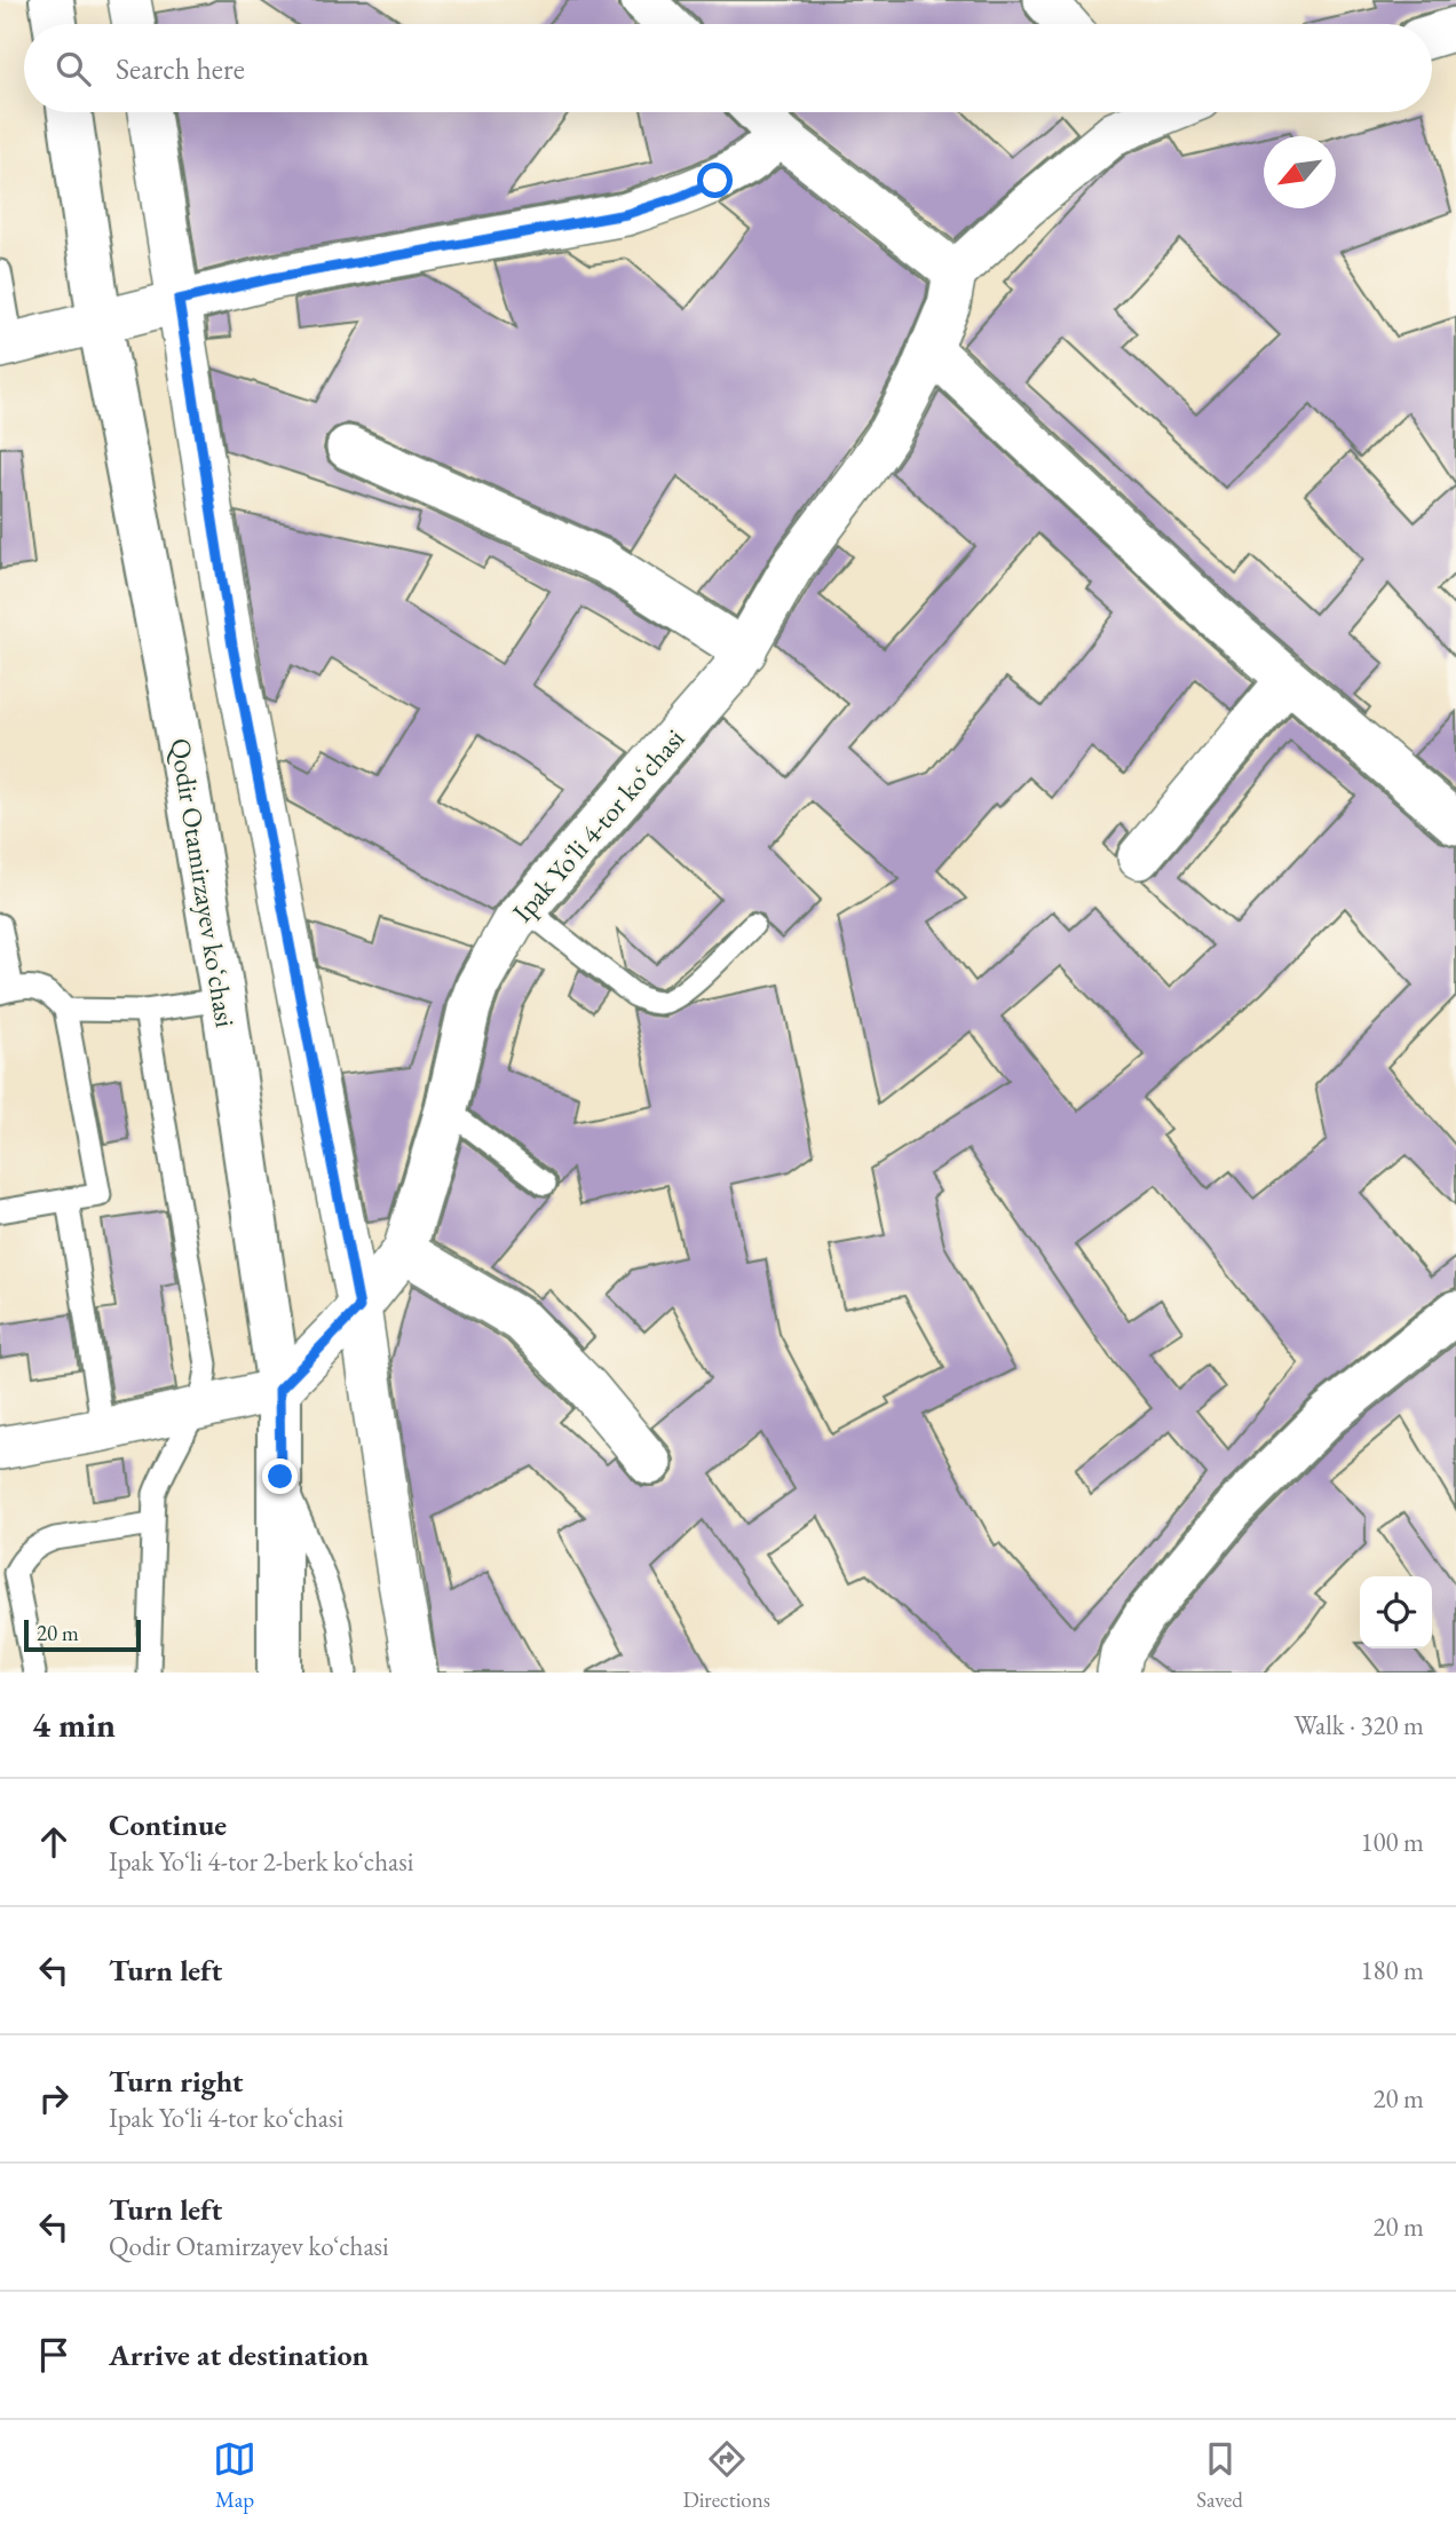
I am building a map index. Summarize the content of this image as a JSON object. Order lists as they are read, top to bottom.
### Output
{
  "streets": {
    "main road": ["Qodir Otamirzayev koʻchasi"],
    "street": ["Ipak Yoʻli 4-tor koʻchasi"]
  },
  "crossings": [
    ["Ipak Yoʻli 4-tor koʻchasi", "Qodir Otamirzayev koʻchasi"]
  ],
  "scale_bar": "20 m",
  "north": "bottom left",
  "page": {
    "search": "Search here",
    "scale": "20 m",
    "heading": ["4 min", "Walk · 320 m"],
    "list": [
      ["Continue", "Ipak Yoʻli 4-tor 2-berk koʻchasi", "100 m"],
      ["Turn left", "180 m"],
      ["Turn right", "Ipak Yoʻli 4-tor koʻchasi", "20 m"],
      ["Turn left", "Qodir Otamirzayev koʻchasi", "20 m"],
      "Arrive at destination"
    ],
    "nav": ["Map", "Directions", "Saved"]
  }
}
